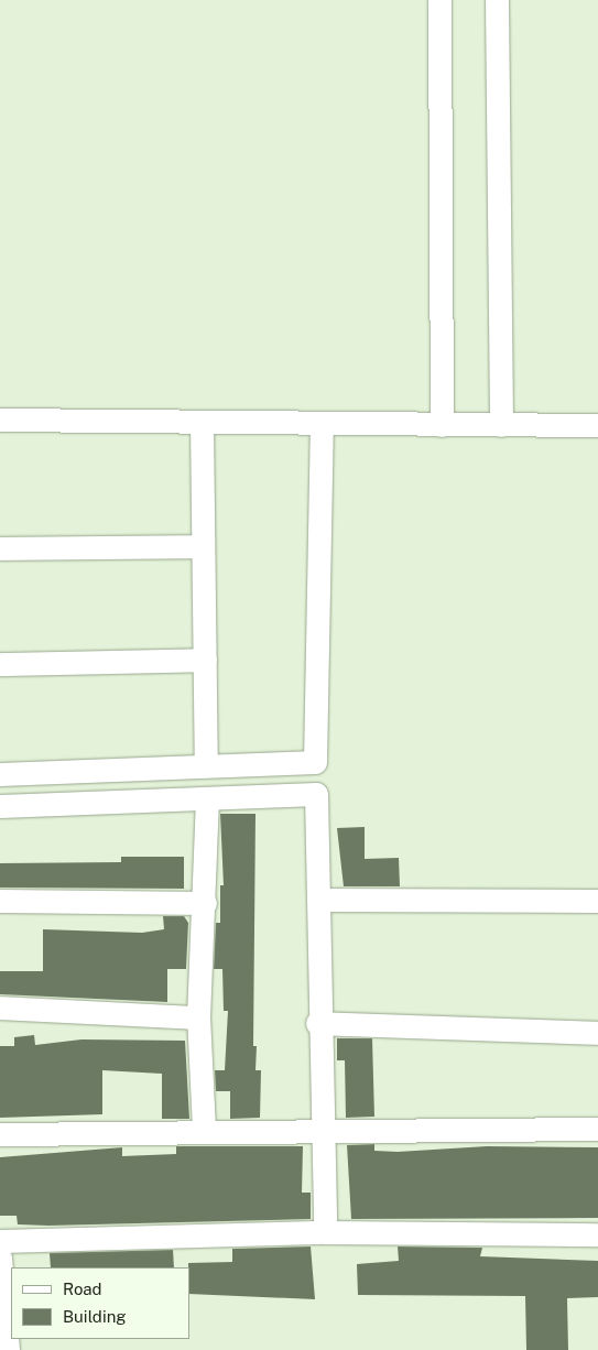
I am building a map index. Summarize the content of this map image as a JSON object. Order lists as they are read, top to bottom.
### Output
{
  "legend": ["Road", "Building"]
}
